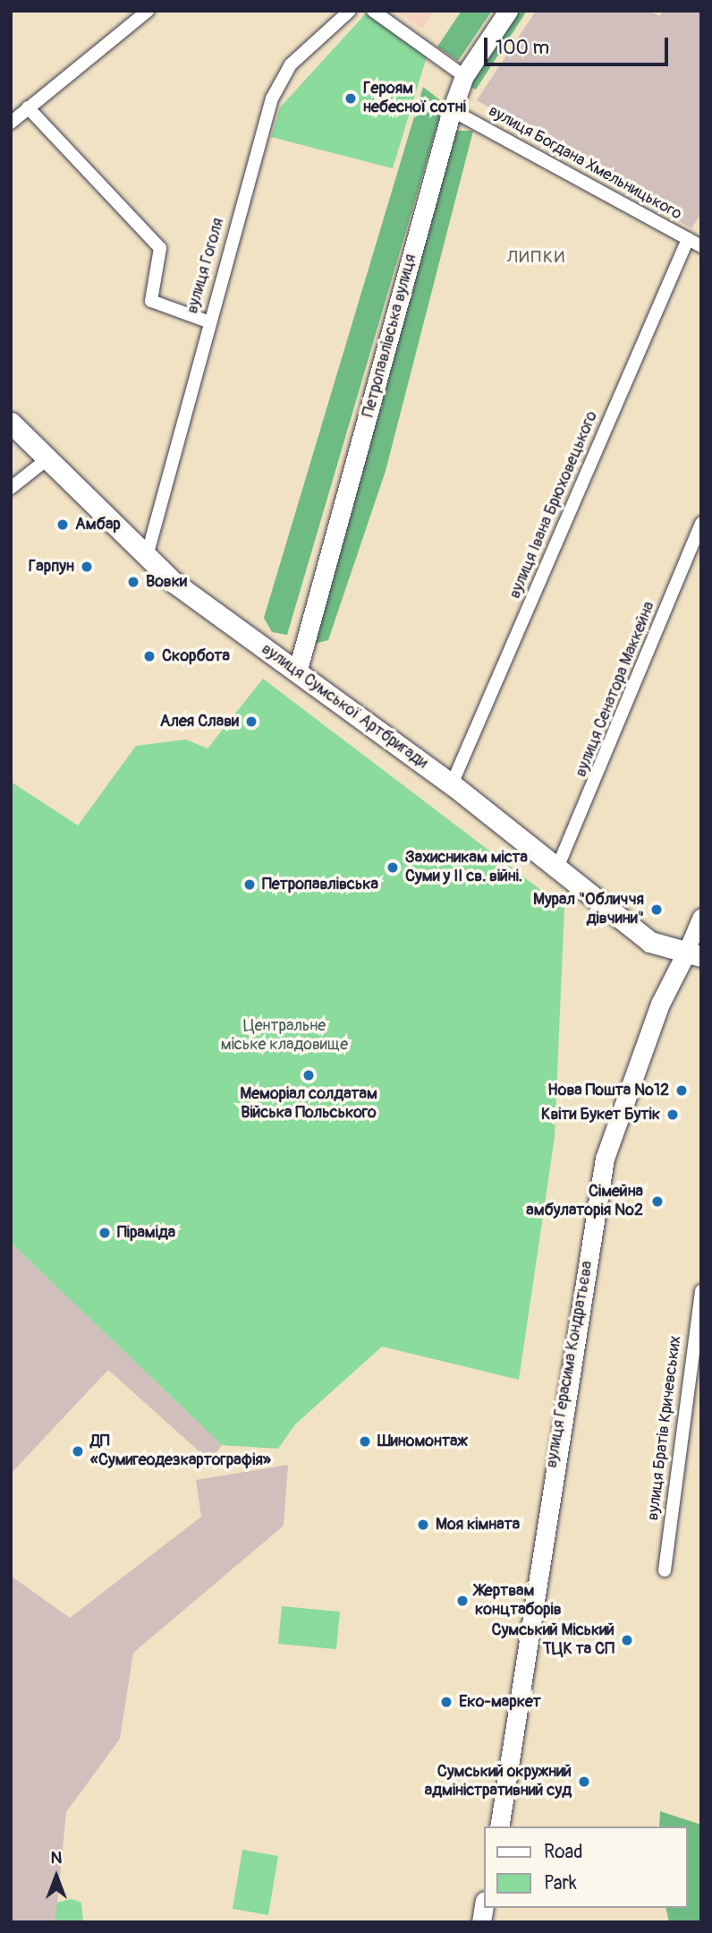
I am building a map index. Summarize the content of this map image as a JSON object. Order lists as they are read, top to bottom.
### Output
{
  "streets": {
    "main road": ["Петропавлівська вулиця", "вулиця Сумської Артбригади", "вулиця Герасима Кондратьєва"],
    "street": [
      "вулиця Богдана Хмельницького",
      "вулиця Гоголя",
      "вулиця Івана Брюховецького",
      "вулиця Сенатора Маккейна",
      "вулиця Братів Кричевських"
    ]
  },
  "crossings": [
    ["вулиця Богдана Хмельницького", "Петропавлівська вулиця"],
    ["вулиця Богдана Хмельницького", "вулиця Івана Брюховецького"],
    ["вулиця Гоголя", "вулиця Сумської Артбригади"],
    ["Петропавлівська вулиця", "вулиця Сумської Артбригади"],
    ["вулиця Івана Брюховецького", "вулиця Сумської Артбригади"],
    ["вулиця Сенатора Маккейна", "вулиця Сумської Артбригади"],
    ["вулиця Сумської Артбригади", "вулиця Герасима Кондратьєва"]
  ],
  "districts": ["ЛИПКИ"],
  "parks": ["Центральне міське кладовище"],
  "places": [
    "Героям небесної сотні",
    "Амбар",
    "Гарпун",
    "Вовки",
    "Скорбота",
    "Алея Слави",
    "Захисникам міста Суми у ІІ св. війні.",
    "Петропавлівська",
    "Мурал \"Обличчя дівчини\"",
    "Меморіал солдатам Війська Польського",
    "Нова Пошта №12",
    "Квіти Букет Бутік",
    "Сімейна амбулаторія №2",
    "Піраміда",
    "Шиномонтаж",
    "ДП «Сумигеодезкартографія»",
    "Моя кімната",
    "Жертвам концтаборів",
    "Сумський Міський ТЦК та СП",
    "Еко-маркет",
    "Сумський окружний адміністративний суд"
  ],
  "legend": ["Road", "Park"],
  "scale_bar": "100 m",
  "north": "top"
}
